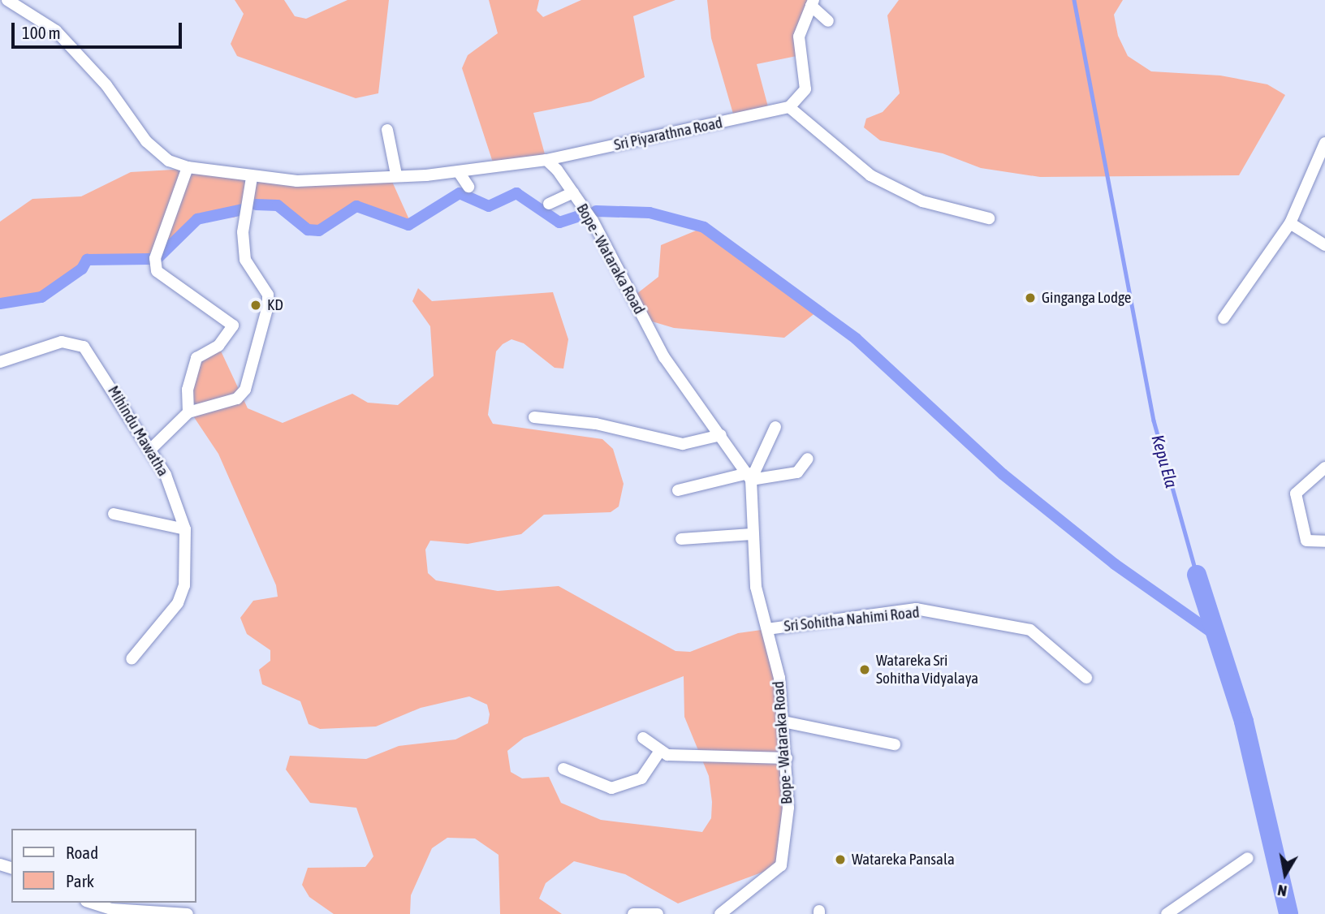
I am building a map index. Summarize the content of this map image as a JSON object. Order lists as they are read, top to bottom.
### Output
{
  "streets": {
    "street": [
      "Sri Piyarathna Road",
      "Bope - Wataraka Road",
      "Mihindu Mawatha",
      "Sri Sohitha Nahimi Road"
    ]
  },
  "crossings": [
    ["Sri Piyarathna Road", "Bope - Wataraka Road"],
    ["Bope - Wataraka Road", "Sri Sohitha Nahimi Road"]
  ],
  "water": ["Kepu Ela"],
  "places": [
    "Ginganga Lodge",
    "KD",
    "Watareka Sri Sohitha Vidyalaya",
    "Watareka Pansala"
  ],
  "legend": ["Road", "Park"],
  "scale_bar": "100 m",
  "north": "bottom"
}
